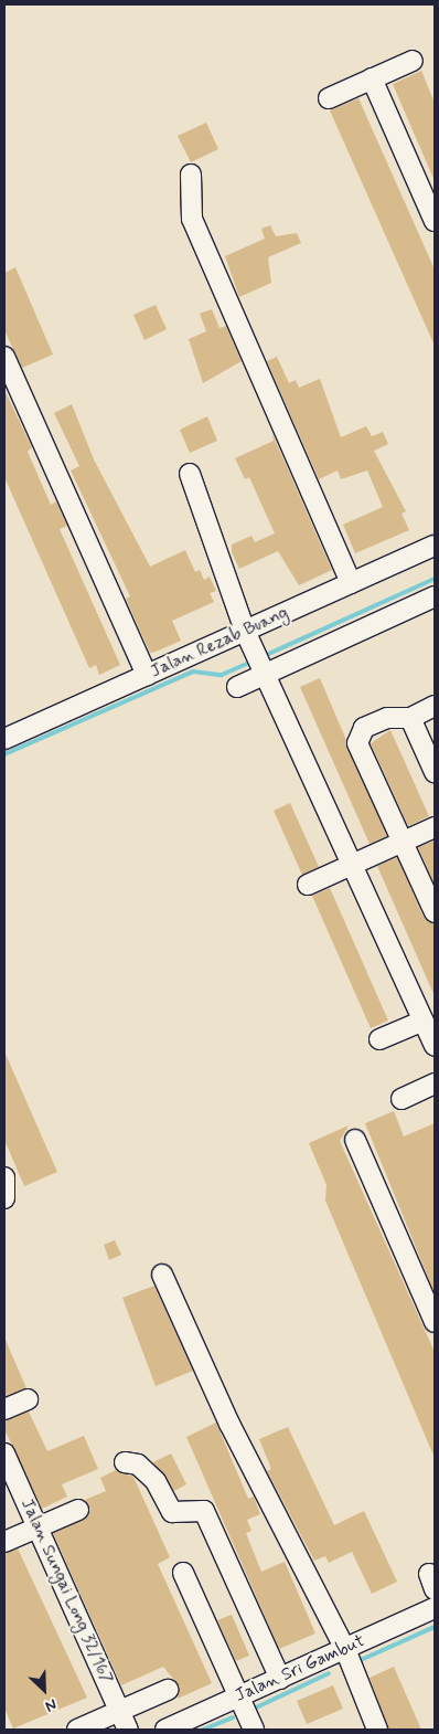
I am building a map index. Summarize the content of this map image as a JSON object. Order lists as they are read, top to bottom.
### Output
{
  "streets": {
    "street": ["Jalan Rezab Buang", "Jalan Sungai Long 32/167", "Jalan Sri Gambut"]
  },
  "north": "bottom right"
}
